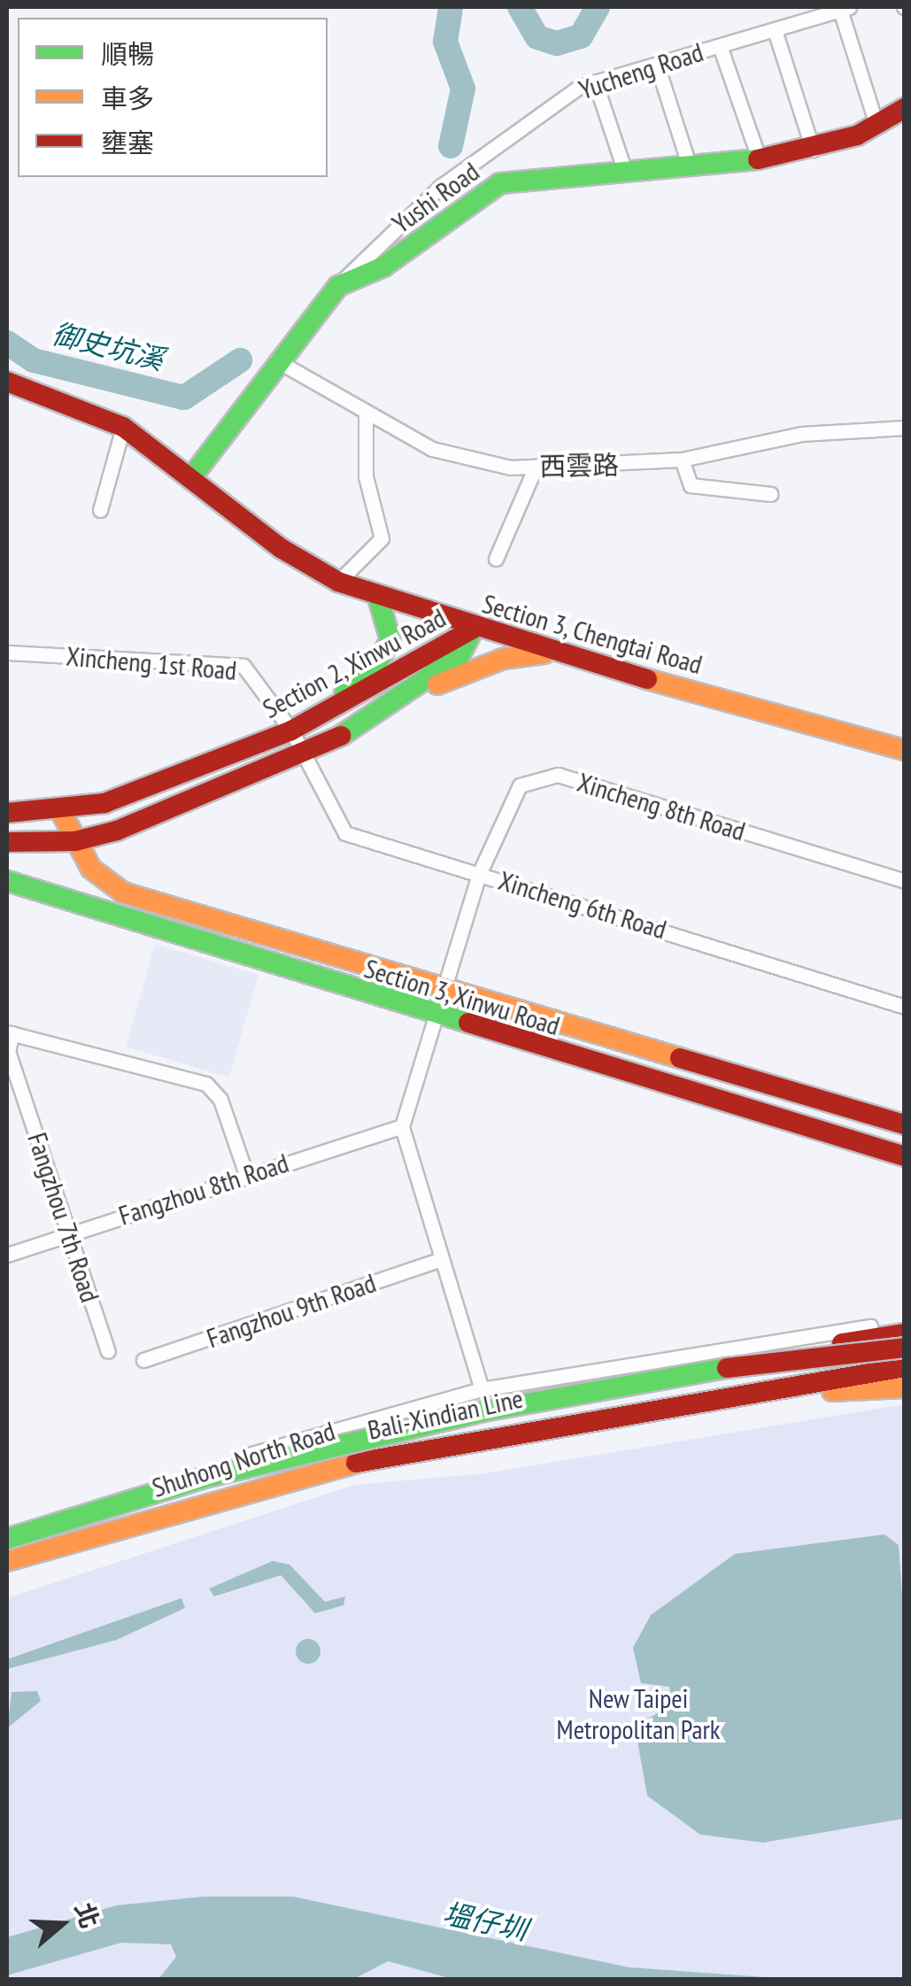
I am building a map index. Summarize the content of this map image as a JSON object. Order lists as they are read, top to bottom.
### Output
{
  "streets": {
    "main road": [
      "Yushi Road",
      "Section 3, Chengtai Road",
      "Section 2, Xinwu Road",
      "Section 3, Xinwu Road",
      "Bali-Xindian Line"
    ],
    "street": [
      "Yucheng Road",
      "西雲路",
      "Xincheng 1st Road",
      "Xincheng 8th Road",
      "Xincheng 6th Road",
      "Fangzhou 8th Road",
      "Fangzhou 7th Road",
      "Fangzhou 9th Road",
      "Shuhong North Road"
    ]
  },
  "crossings": [
    ["Yucheng Road", "Yushi Road"],
    ["Yushi Road", "西雲路"],
    ["Yushi Road", "Section 3, Chengtai Road"],
    ["Section 3, Chengtai Road", "Section 2, Xinwu Road"],
    ["Xincheng 1st Road", "Section 2, Xinwu Road"],
    ["Xincheng 1st Road", "Xincheng 6th Road"],
    ["Section 2, Xinwu Road", "Xincheng 6th Road"],
    ["Section 2, Xinwu Road", "Section 3, Xinwu Road"],
    ["Xincheng 8th Road", "Xincheng 6th Road"],
    ["Xincheng 8th Road", "Section 3, Xinwu Road"],
    ["Xincheng 8th Road", "Fangzhou 8th Road"],
    ["Fangzhou 8th Road", "Fangzhou 7th Road"],
    ["Bali-Xindian Line", "Shuhong North Road"]
  ],
  "water": ["御史坑溪", "塭仔圳"],
  "parks": ["New Taipei Metropolitan Park"],
  "legend": ["順暢", "車多", "壅塞"],
  "north": "right"
}
